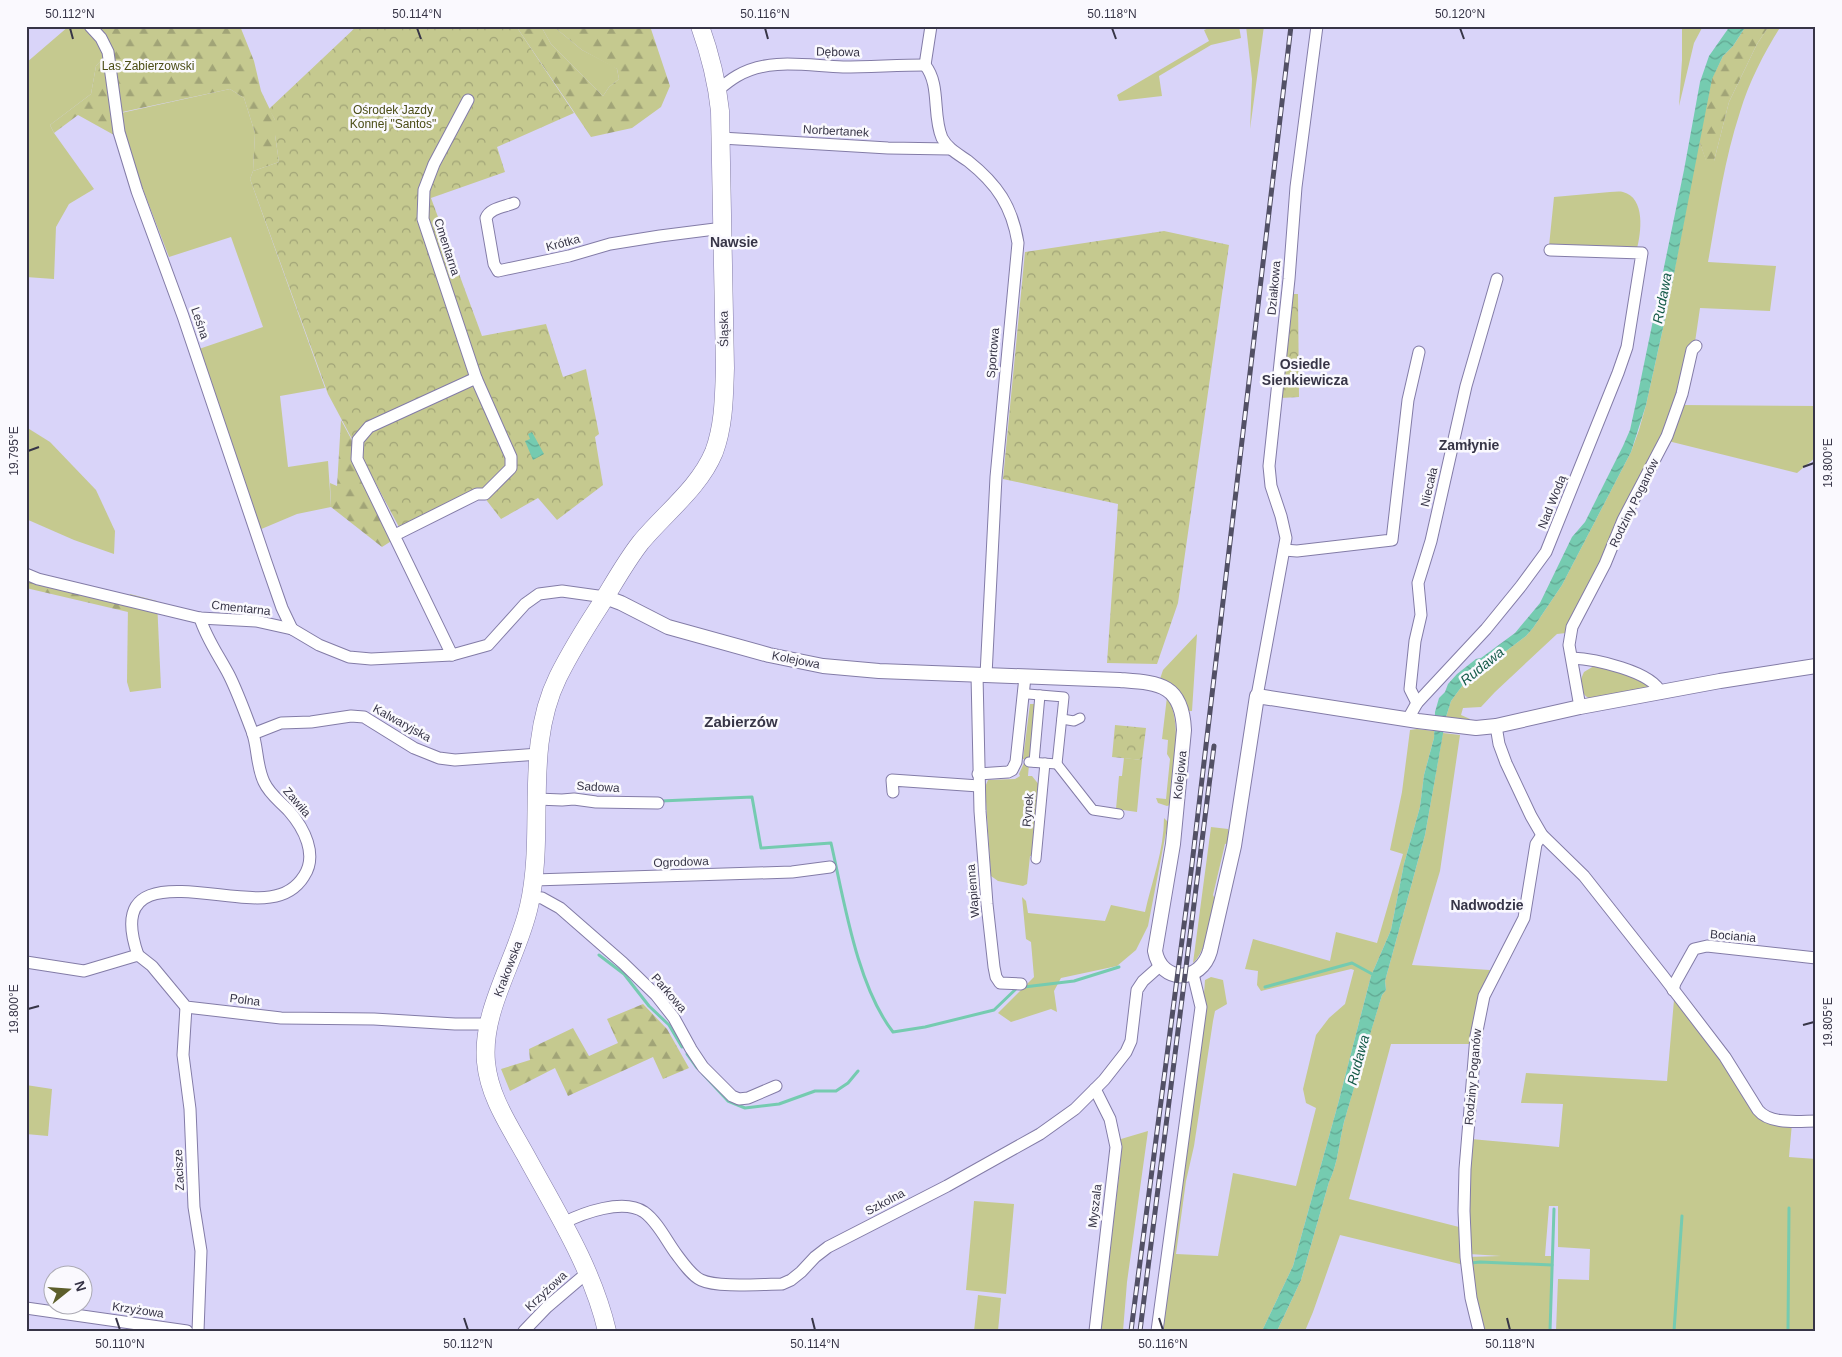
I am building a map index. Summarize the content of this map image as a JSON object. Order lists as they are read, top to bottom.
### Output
{
  "streets": {
    "main road": ["Śląska", "Krakowska"],
    "street": [
      "Dębowa",
      "Norbertanek",
      "Krótka",
      "Cmentarna",
      "Działkowa",
      "Leśna",
      "Sportowa",
      "Niecała",
      "Nad Wodą",
      "Rodziny Poganów",
      "Kolejowa",
      "Kalwaryjska",
      "Sadowa",
      "Zawiła",
      "Rynek",
      "Ogrodowa",
      "Wapienna",
      "Bociania",
      "Parkowa",
      "Polna",
      "Zacisze",
      "Szkolna",
      "Myszala",
      "Krzyżowa"
    ]
  },
  "crossings": [
    ["Dębowa", "Śląska"],
    ["Dębowa", "Sportowa"],
    ["Norbertanek", "Śląska"],
    ["Norbertanek", "Sportowa"],
    ["Krótka", "Śląska"],
    ["Cmentarna", "Leśna"],
    ["Cmentarna", "Śląska"],
    ["Cmentarna", "Kolejowa"],
    ["Cmentarna", "Zawiła"],
    ["Cmentarna", "Krakowska"],
    ["Śląska", "Kolejowa"],
    ["Śląska", "Krakowska"],
    ["Sportowa", "Kolejowa"],
    ["Sportowa", "Wapienna"],
    ["Niecała", "Nad Wodą"],
    ["Kolejowa", "Wapienna"],
    ["Kolejowa", "Krakowska"],
    ["Kolejowa", "Szkolna"],
    ["Kalwaryjska", "Zawiła"],
    ["Kalwaryjska", "Krakowska"],
    ["Sadowa", "Krakowska"],
    ["Ogrodowa", "Krakowska"],
    ["Ogrodowa", "Parkowa"],
    ["Krakowska", "Parkowa"],
    ["Krakowska", "Polna"],
    ["Krakowska", "Szkolna"],
    ["Krakowska", "Krzyżowa"],
    ["Polna", "Zacisze"],
    ["Szkolna", "Myszala"]
  ],
  "districts": [
    "Nawsie",
    "Osiedle Sienkiewicza",
    "Zamłynie",
    "Zabierzów",
    "Nadwodzie"
  ],
  "water": ["Rudawa"],
  "parks": ["Las Zabierzowski", "Ośrodek Jazdy Konnej \"Santos\""],
  "north": "right",
  "coordinates": [
    "50.112°N",
    "50.114°N",
    "50.116°N",
    "50.118°N",
    "50.120°N",
    "19.795°E",
    "19.800°E",
    "19.805°E",
    "50.110°N"
  ]
}
